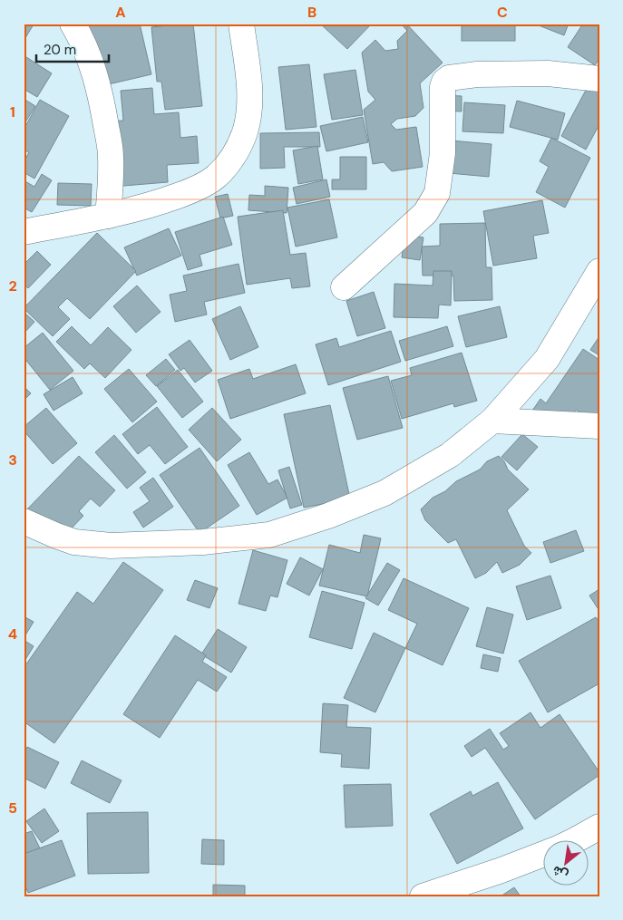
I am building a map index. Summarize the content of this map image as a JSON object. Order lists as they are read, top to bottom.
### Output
{
  "scale_bar": "20 m",
  "north": "bottom left",
  "grid": {
    "columns": ["A", "B", "C"],
    "rows": [
      "1",
      "2",
      "3",
      "4",
      "5"
    ]
  }
}
